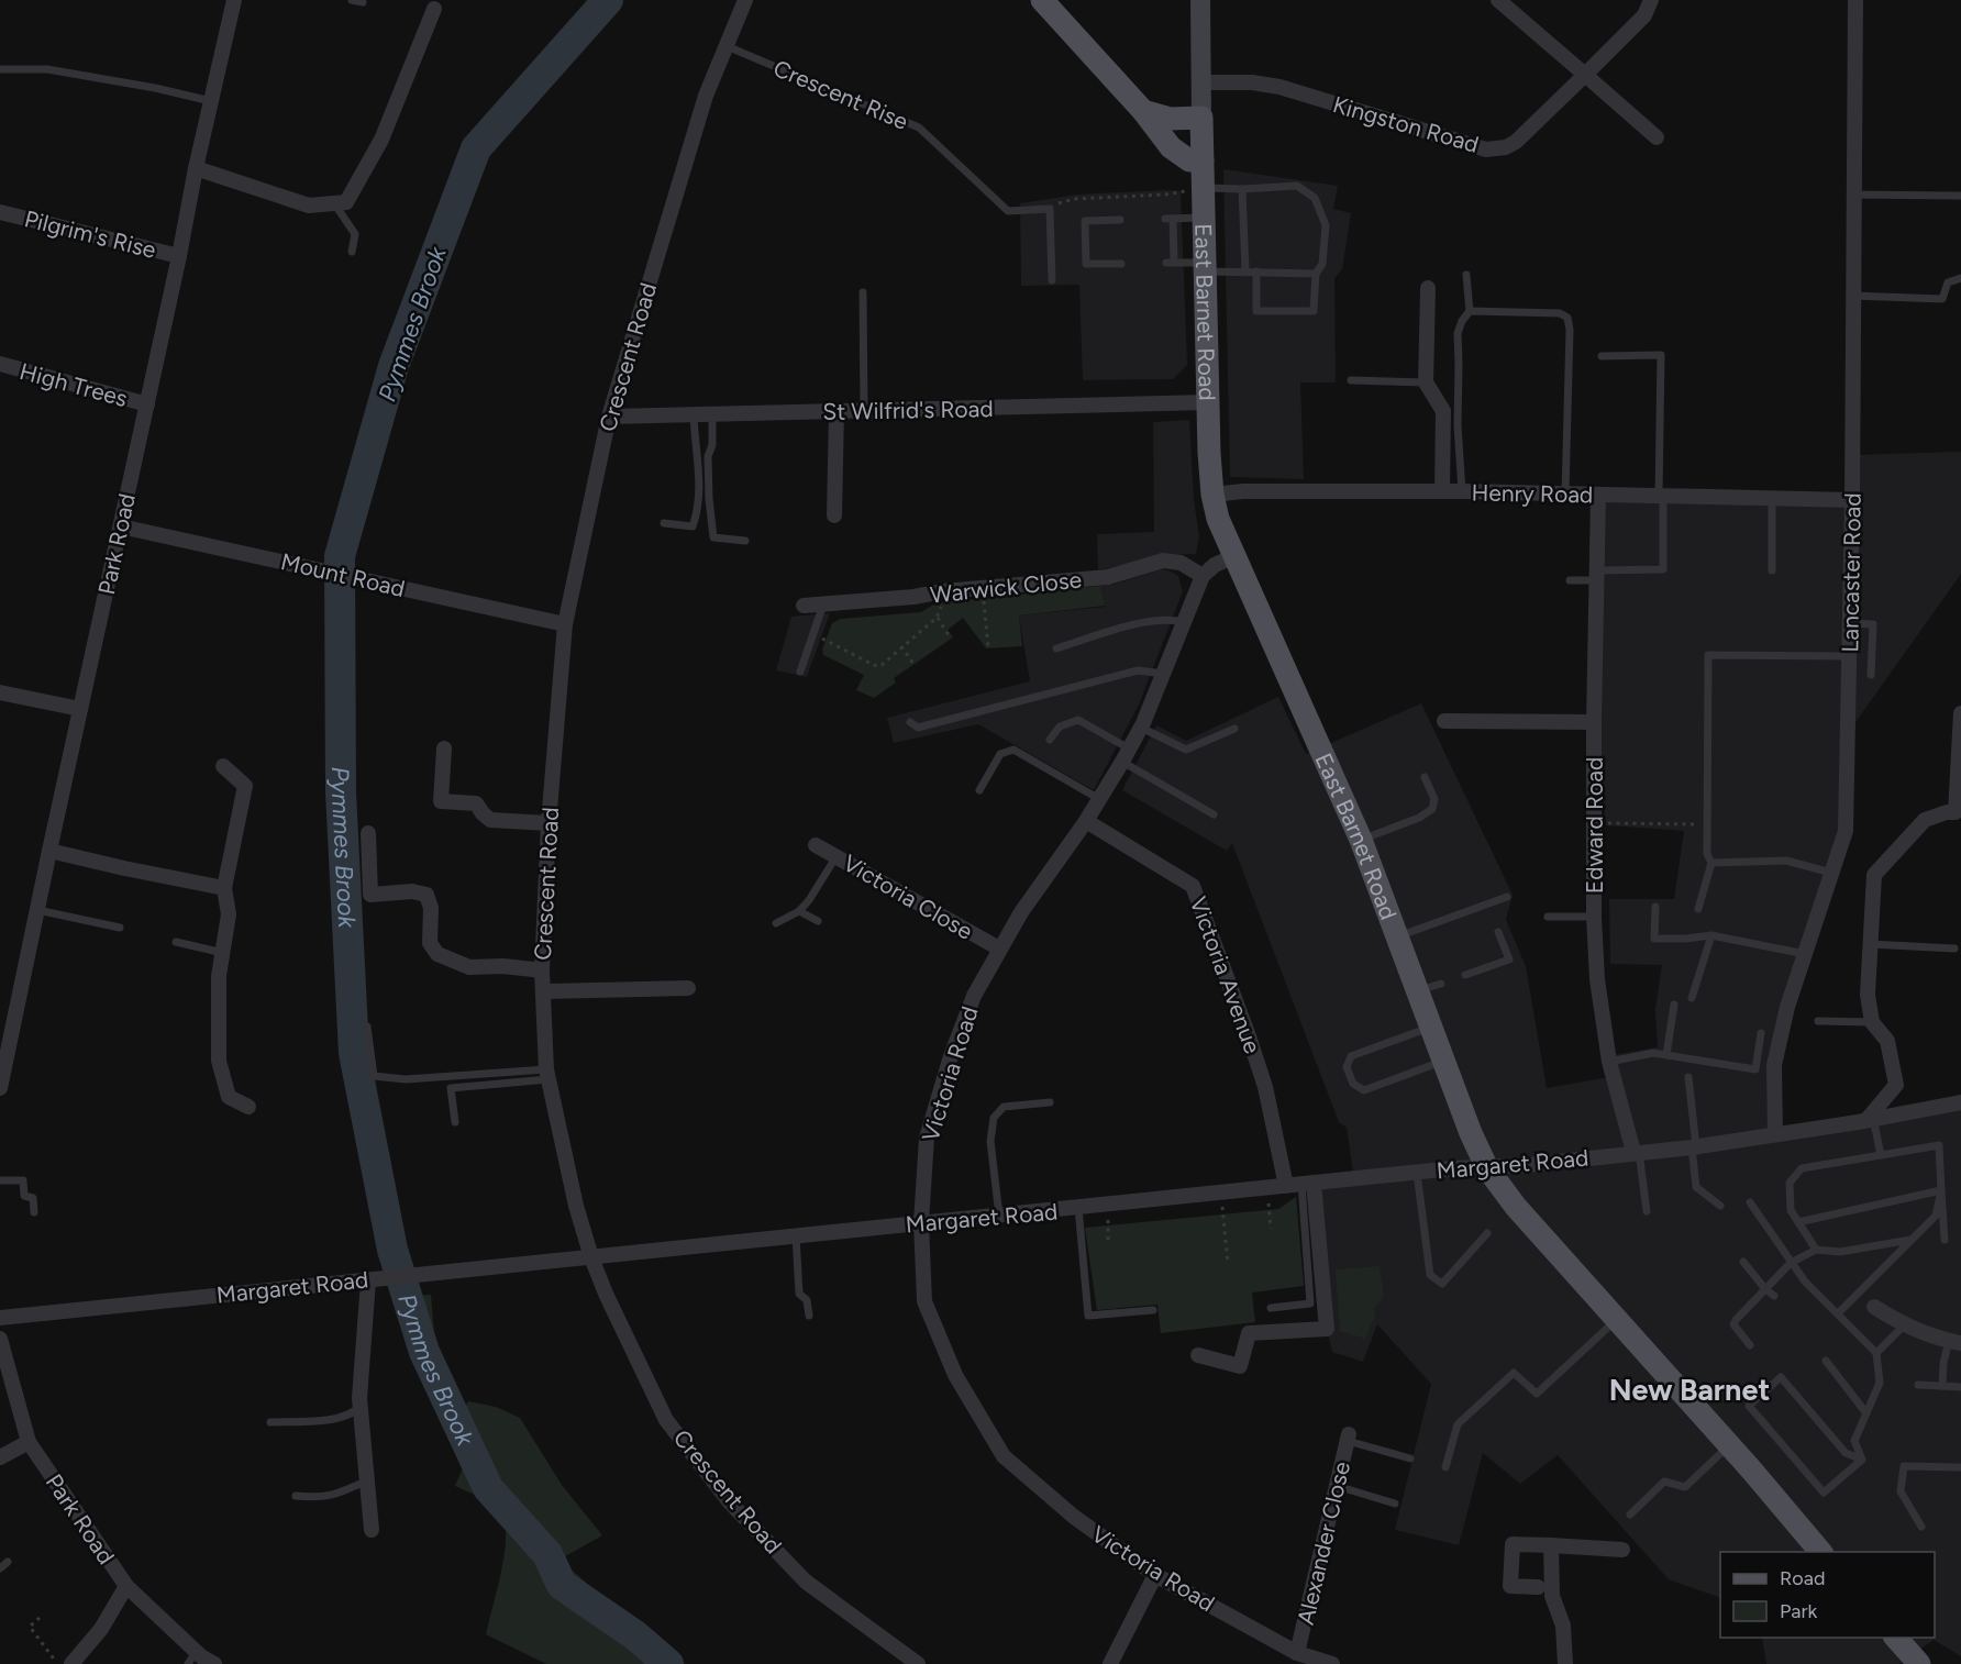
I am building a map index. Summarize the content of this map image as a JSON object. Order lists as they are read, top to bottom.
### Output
{
  "streets": {
    "main road": ["East Barnet Road"],
    "street": [
      "Kingston Road",
      "Pilgrim's Rise",
      "Crescent Road",
      "High Trees",
      "St Wilfrid's Road",
      "Henry Road",
      "Park Road",
      "Lancaster Road",
      "Mount Road",
      "Warwick Close",
      "Edward Road",
      "Victoria Close",
      "Victoria Avenue",
      "Victoria Road",
      "Margaret Road",
      "Alexander Close"
    ],
    "lane": ["Crescent Rise"]
  },
  "crossings": [
    ["Crescent Rise", "Crescent Road"],
    ["Kingston Road", "East Barnet Road"],
    ["Pilgrim's Rise", "Park Road"],
    ["East Barnet Road", "St Wilfrid's Road"],
    ["East Barnet Road", "Henry Road"],
    ["East Barnet Road", "Margaret Road"],
    ["Crescent Road", "St Wilfrid's Road"],
    ["Crescent Road", "Mount Road"],
    ["Crescent Road", "Margaret Road"],
    ["High Trees", "Park Road"],
    ["Henry Road", "Lancaster Road"],
    ["Henry Road", "Edward Road"],
    ["Park Road", "Mount Road"],
    ["Lancaster Road", "Margaret Road"],
    ["Warwick Close", "Victoria Road"],
    ["Edward Road", "Margaret Road"],
    ["Victoria Close", "Victoria Road"],
    ["Victoria Avenue", "Victoria Road"],
    ["Victoria Avenue", "Margaret Road"],
    ["Victoria Road", "Margaret Road"],
    ["Victoria Road", "Alexander Close"]
  ],
  "districts": ["New Barnet"],
  "water": ["Pymmes Brook"],
  "legend": ["Road", "Park"]
}
